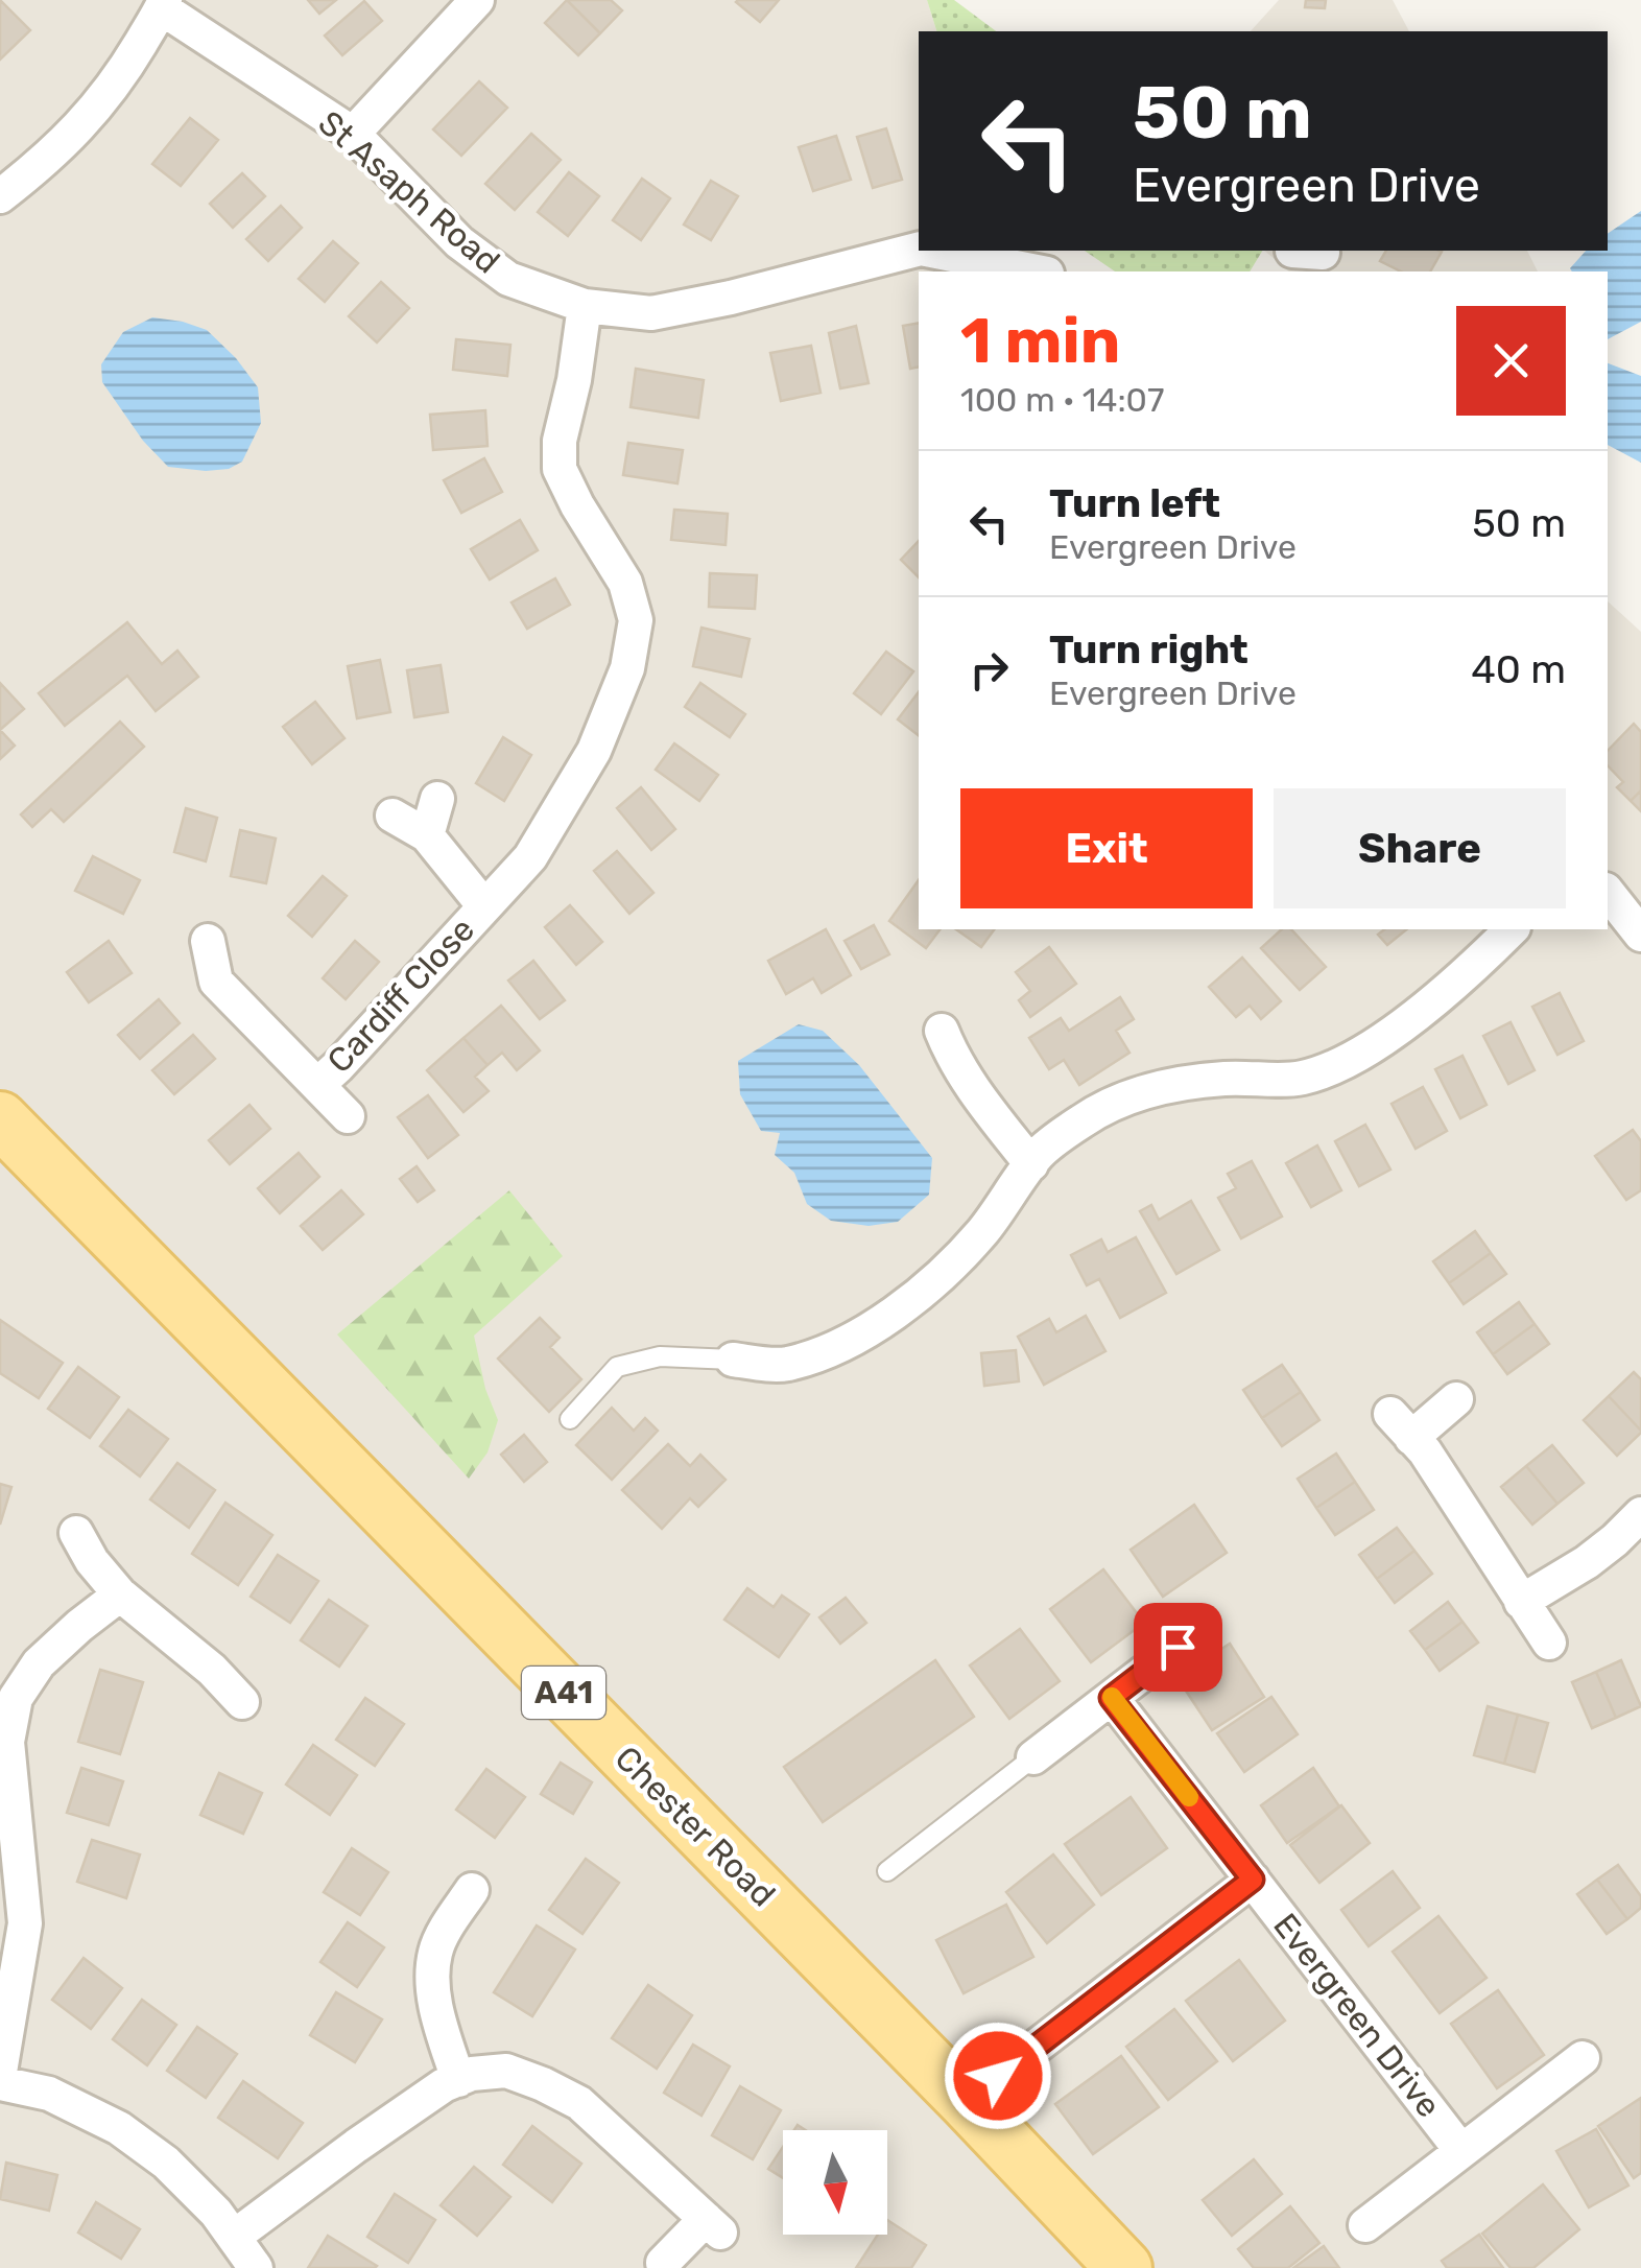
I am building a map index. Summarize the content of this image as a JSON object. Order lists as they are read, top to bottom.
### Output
{
  "streets": {
    "main road": ["A41", "Chester Road"],
    "street": ["St Asaph Road", "Cardiff Close", "Evergreen Drive"]
  },
  "crossings": [
    ["St Asaph Road", "Cardiff Close"],
    ["Chester Road", "Evergreen Drive"]
  ],
  "north": "bottom",
  "page": {
    "turn": ["50 m", "Evergreen Drive"],
    "heading": ["1 min", "100 m · 14:07"],
    "list": [
      {
        "name": "Turn left",
        "note": "Evergreen Drive",
        "value": "50 m"
      },
      {
        "name": "Turn right",
        "note": "Evergreen Drive",
        "value": "40 m"
      }
    ],
    "buttons": ["Exit", "Share"]
  }
}
